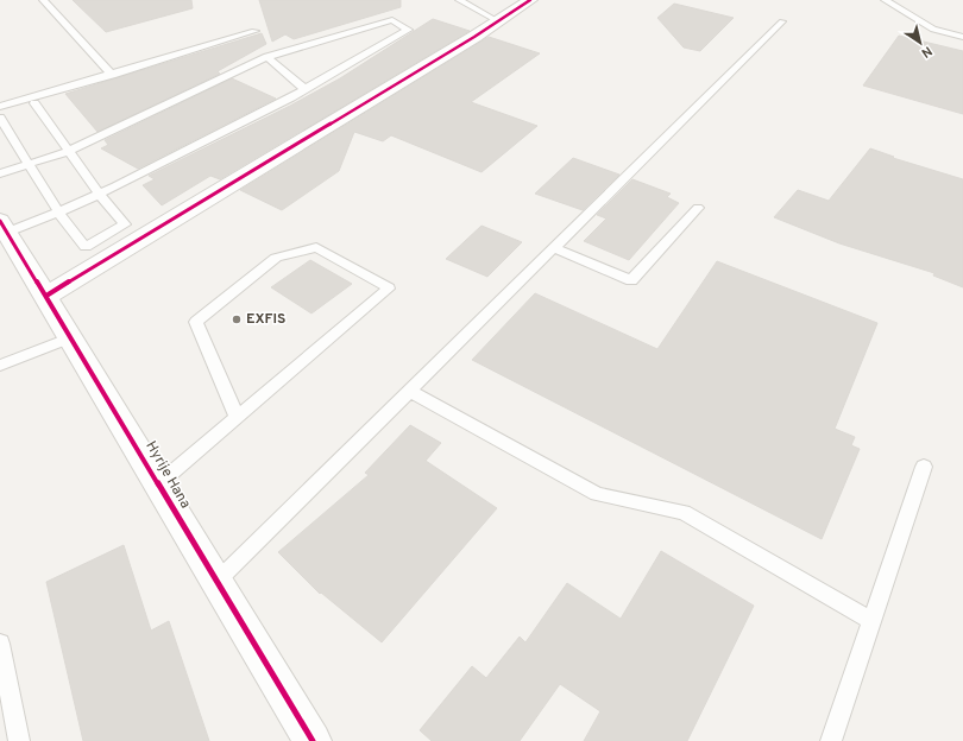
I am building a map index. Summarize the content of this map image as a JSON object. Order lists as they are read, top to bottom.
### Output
{
  "streets": {
    "street": ["Hyrije Hana"]
  },
  "places": ["EXFIS"],
  "north": "bottom right"
}
